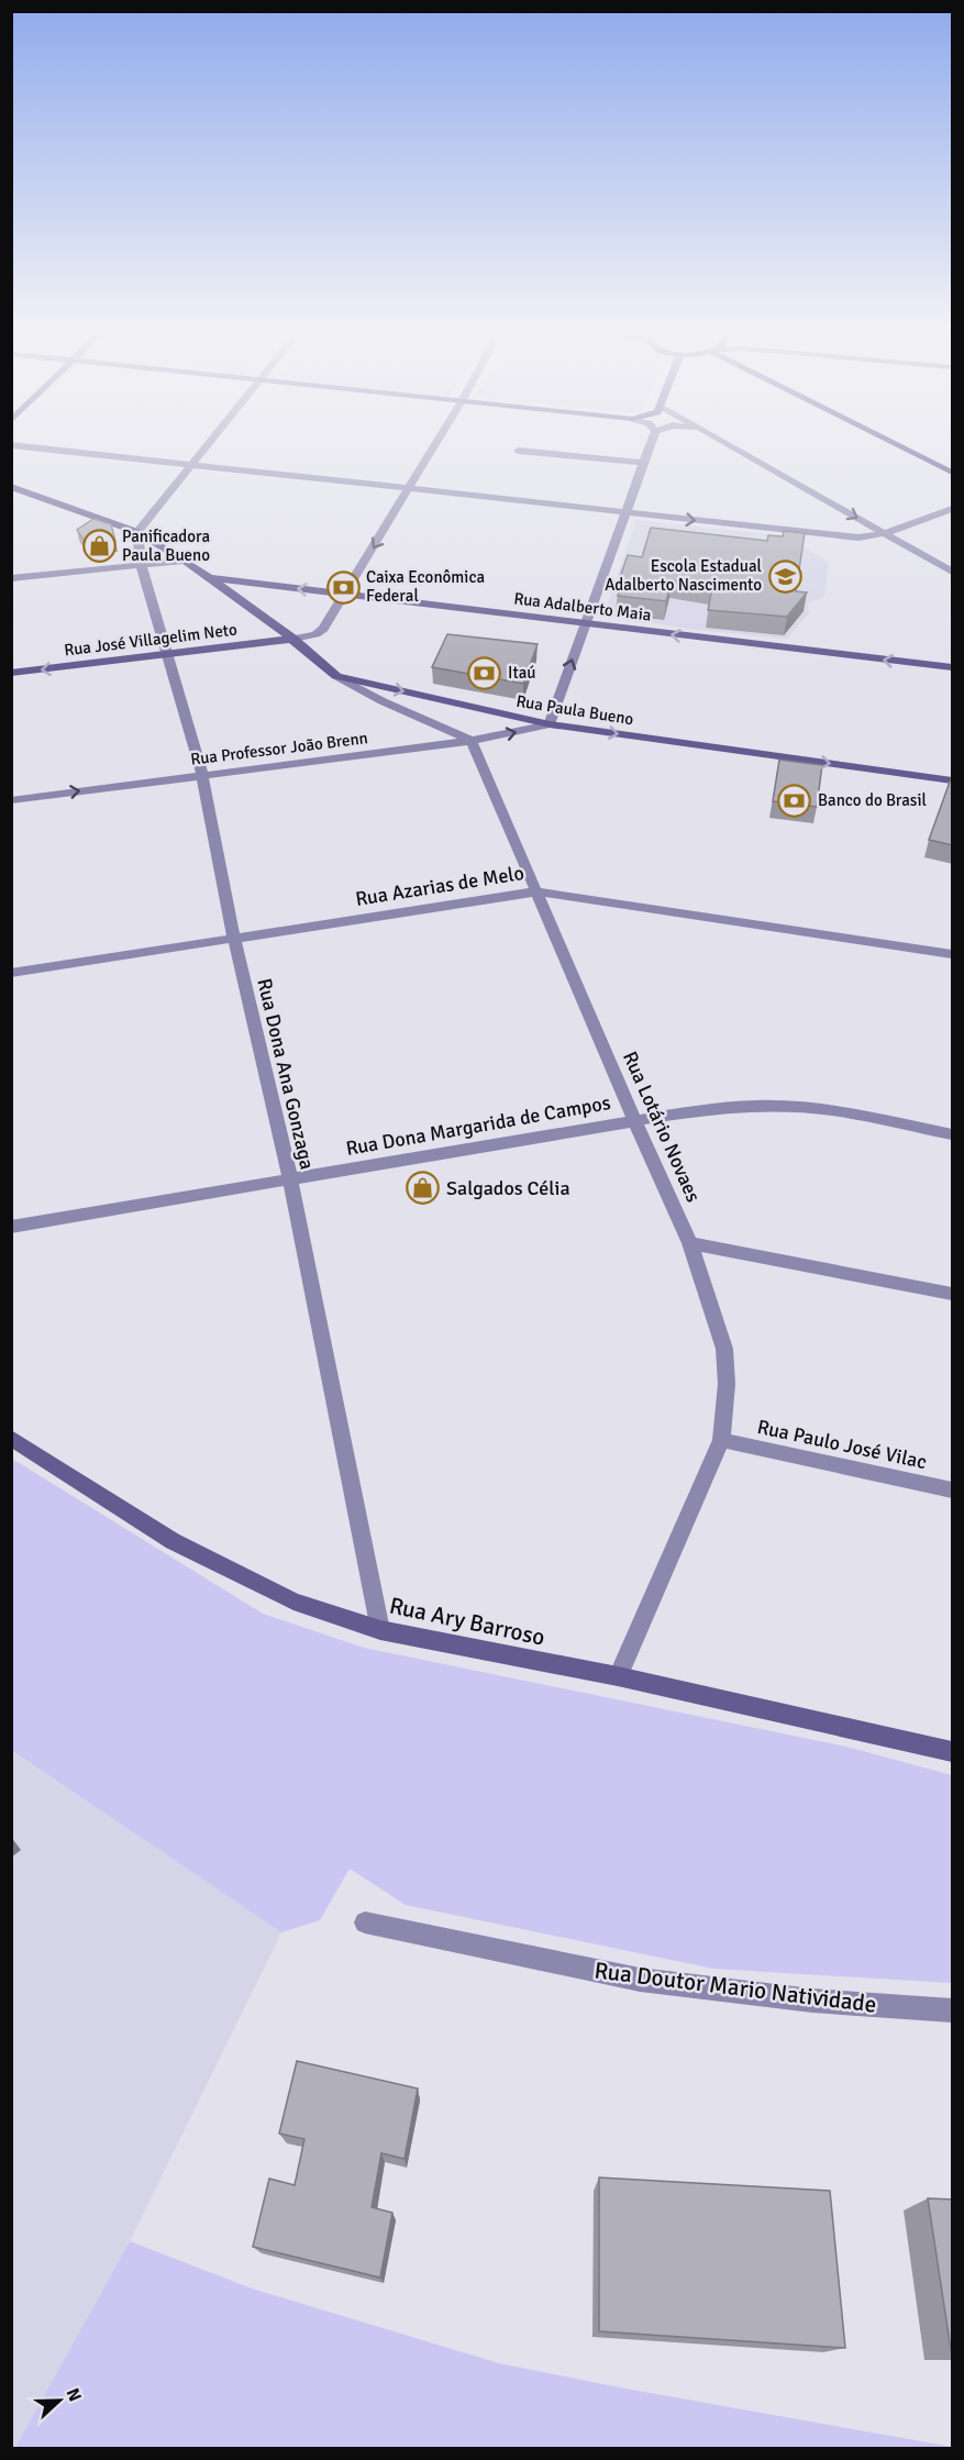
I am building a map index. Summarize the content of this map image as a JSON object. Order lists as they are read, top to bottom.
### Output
{
  "streets": {
    "main road": [
      "Rua Adalberto Maia",
      "Rua José Villagelim Neto",
      "Rua Paula Bueno",
      "Rua Ary Barroso"
    ],
    "street": [
      "Rua Professor João Brenn",
      "Rua Azarias de Melo",
      "Rua Dona Ana Gonzaga",
      "Rua Dona Margarida de Campos",
      "Rua Lotário Novaes",
      "Rua Paulo José Vilac",
      "Rua Doutor Mario Natividade"
    ]
  },
  "crossings": [
    ["Rua Adalberto Maia", "Rua Paula Bueno"],
    ["Rua José Villagelim Neto", "Rua Paula Bueno"],
    ["Rua José Villagelim Neto", "Rua Dona Ana Gonzaga"],
    ["Rua Paula Bueno", "Rua Professor João Brenn"],
    ["Rua Paula Bueno", "Rua Dona Ana Gonzaga"],
    ["Rua Professor João Brenn", "Rua Dona Ana Gonzaga"],
    ["Rua Professor João Brenn", "Rua Lotário Novaes"],
    ["Rua Azarias de Melo", "Rua Dona Ana Gonzaga"],
    ["Rua Azarias de Melo", "Rua Lotário Novaes"],
    ["Rua Dona Ana Gonzaga", "Rua Dona Margarida de Campos"],
    ["Rua Dona Ana Gonzaga", "Rua Ary Barroso"],
    ["Rua Dona Margarida de Campos", "Rua Lotário Novaes"],
    ["Rua Lotário Novaes", "Rua Paulo José Vilac"],
    ["Rua Lotário Novaes", "Rua Ary Barroso"]
  ],
  "one_way": [
    "Rua Adalberto Maia",
    "Rua José Villagelim Neto",
    "Rua Paula Bueno",
    "Rua Professor João Brenn"
  ],
  "places": {
    "shop": ["Panificadora Paula Bueno", "Salgados Célia"],
    "school or university": ["Escola Estadual Adalberto Nascimento"],
    "bank": ["Caixa Econômica Federal", "Itaú", "Banco do Brasil"]
  },
  "north": "right"
}
